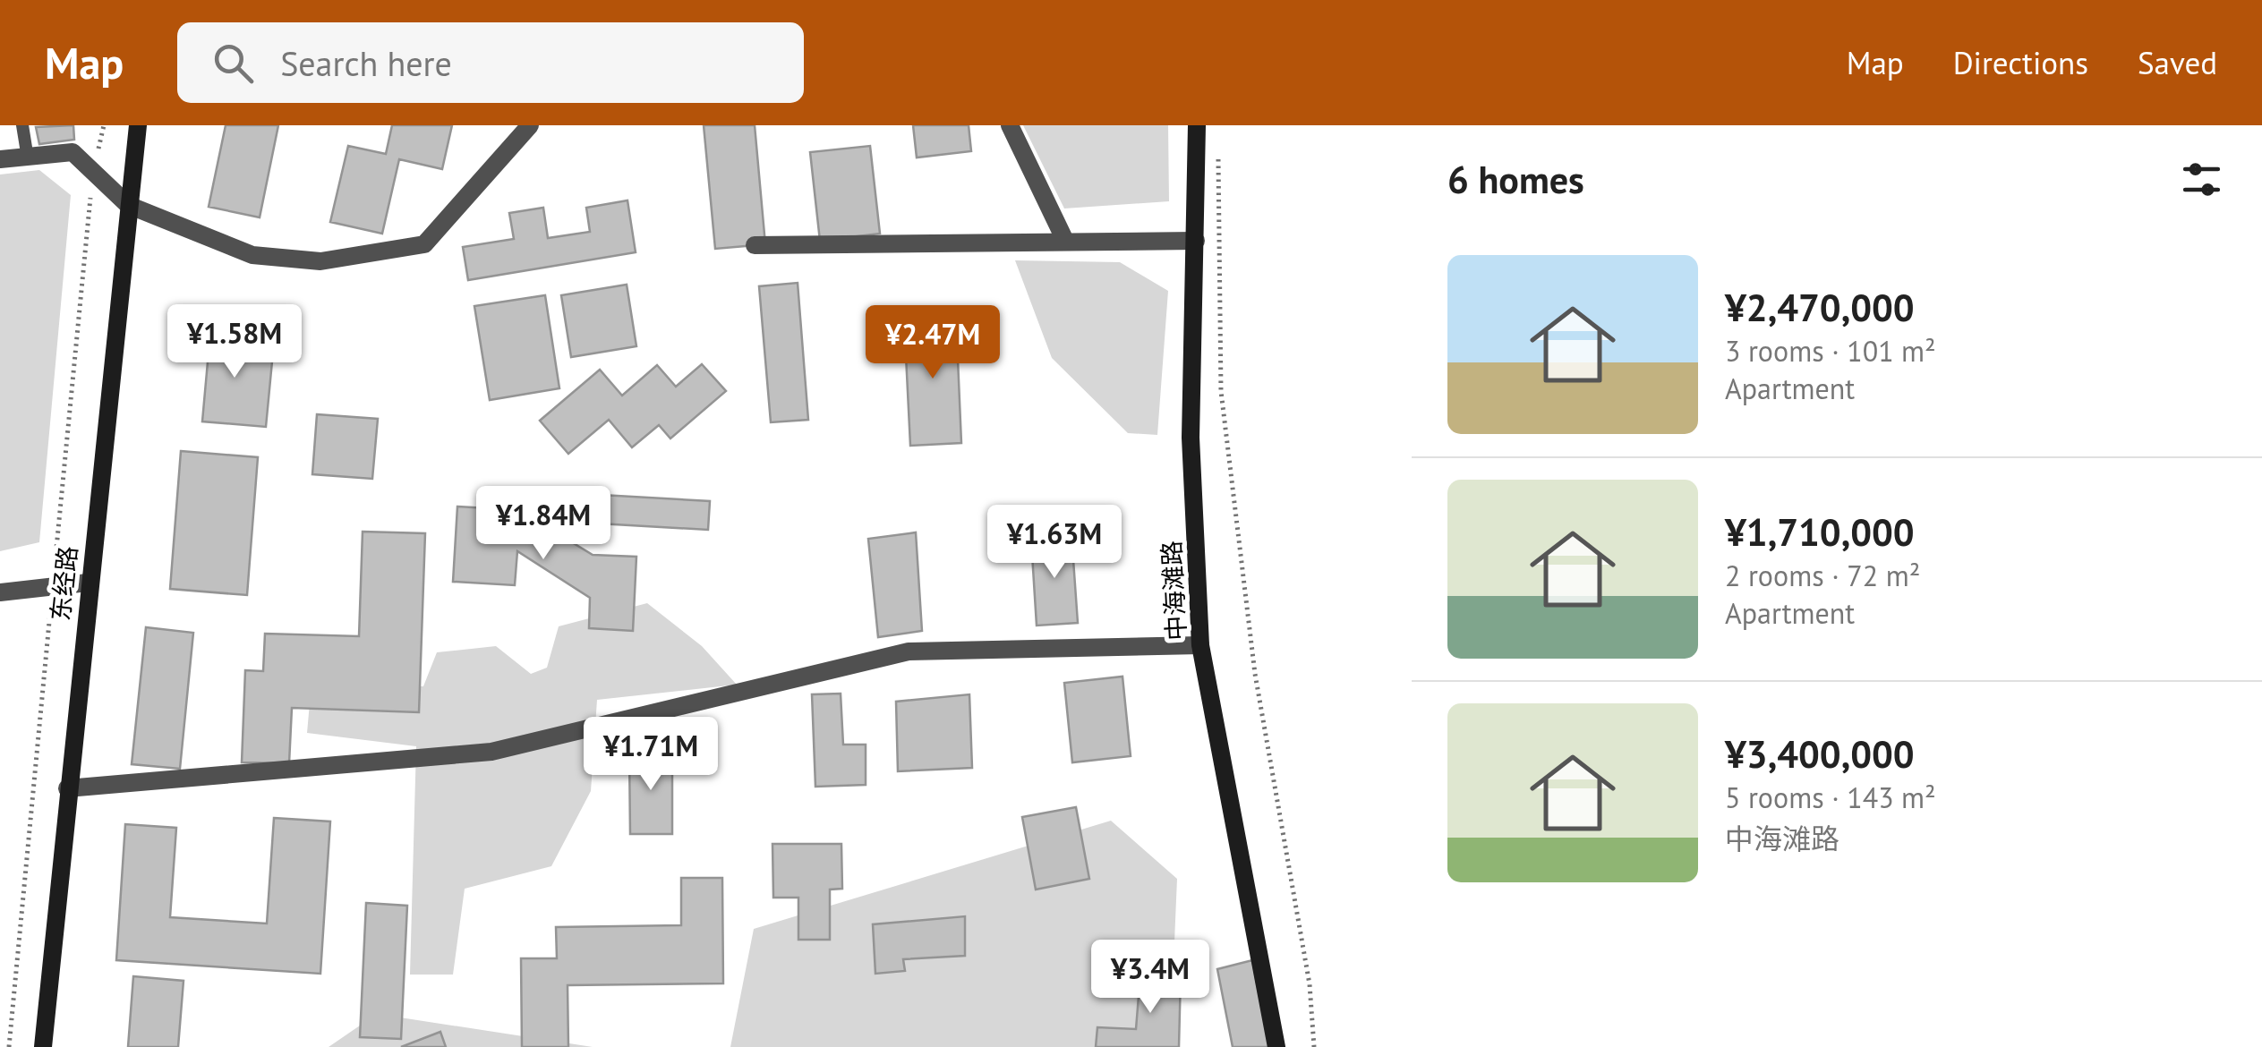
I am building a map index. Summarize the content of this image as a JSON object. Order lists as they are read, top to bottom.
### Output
{
  "streets": {
    "main road": ["东经路", "中海滩路"]
  },
  "page": {
    "header": "Map",
    "search": "Search here",
    "nav": ["Map", "Directions", "Saved"],
    "heading": "6 homes",
    "list": [
      {
        "name": "¥2,470,000",
        "note": "3 rooms · 101 m² · Apartment"
      },
      {
        "name": "¥1,710,000",
        "note": "2 rooms · 72 m² · Apartment"
      },
      {
        "name": "¥3,400,000",
        "note": "5 rooms · 143 m² · 中海滩路"
      }
    ],
    "price": [
      "¥1.58M",
      "¥2.47M",
      "¥1.84M",
      "¥1.63M",
      "¥1.71M",
      "¥3.4M"
    ]
  }
}
